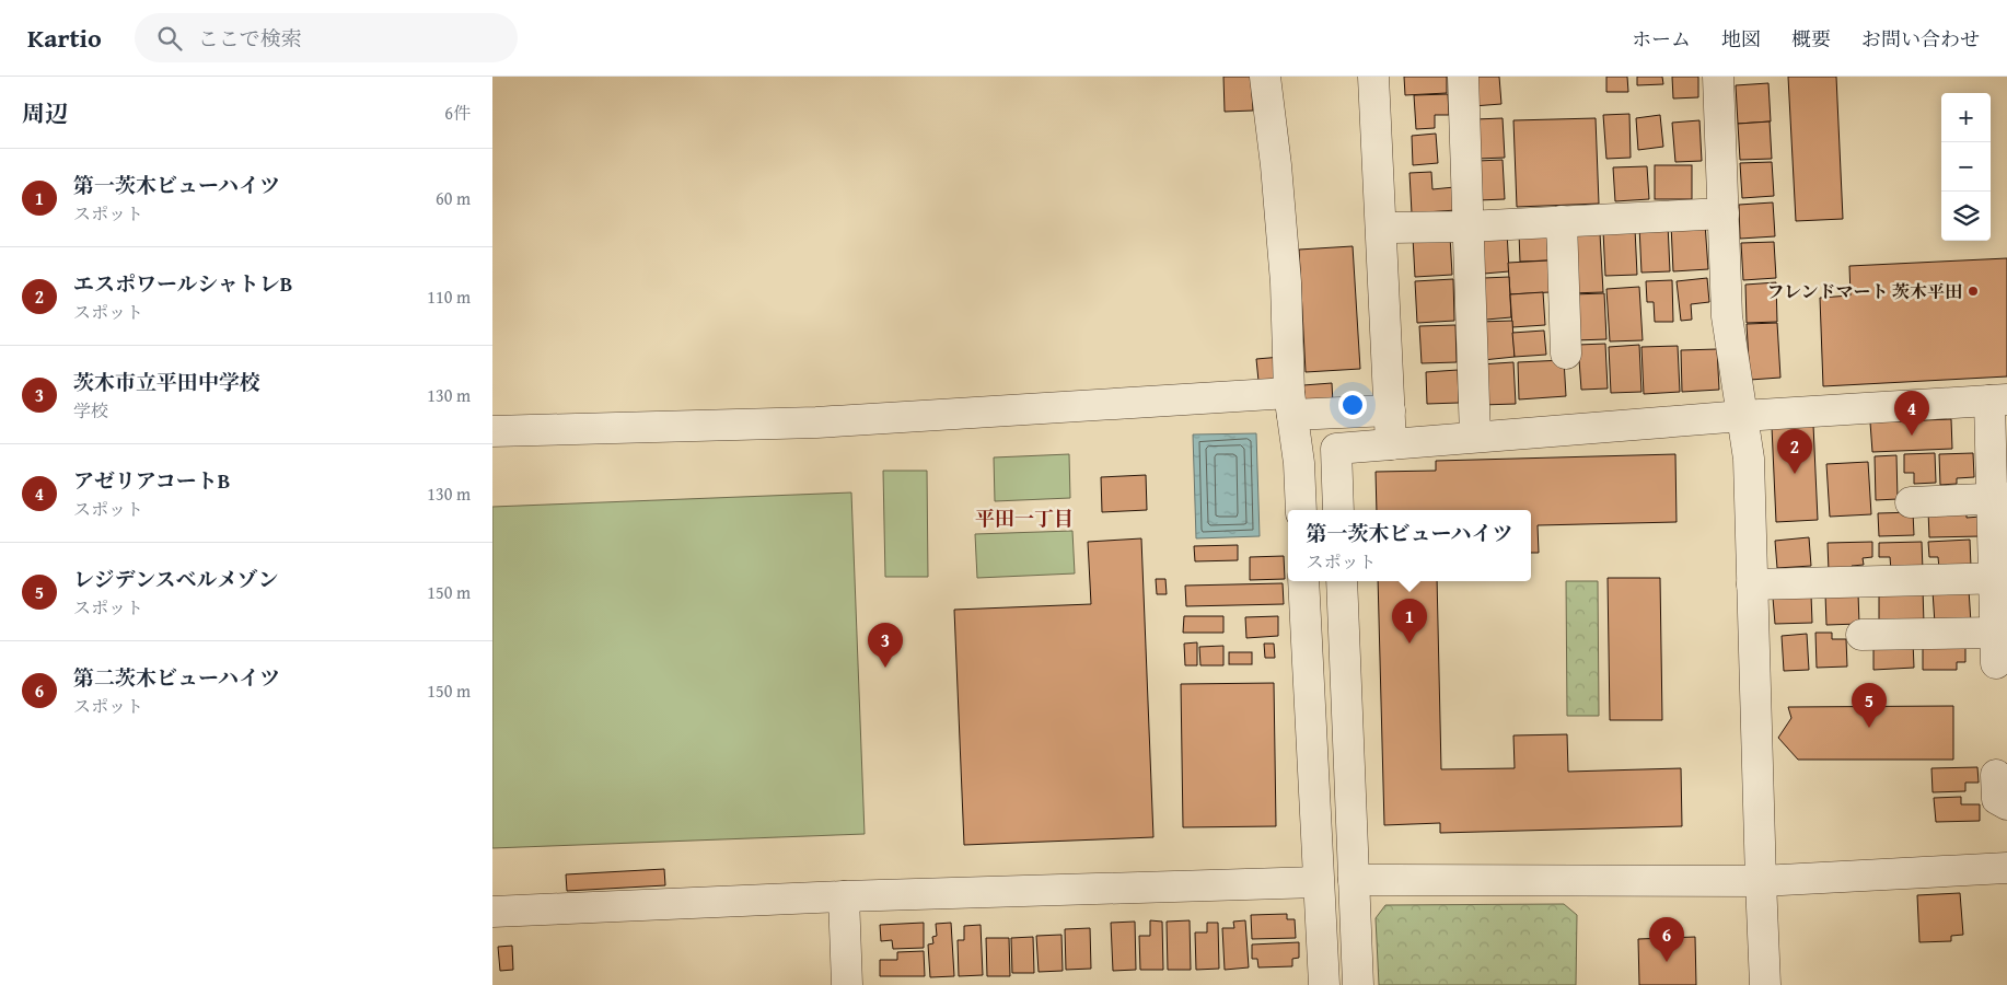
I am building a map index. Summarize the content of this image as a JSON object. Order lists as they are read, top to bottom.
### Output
{
  "districts": ["平田一丁目"],
  "places": ["フレンドマート 茨木平田"],
  "page": {
    "header": "Kartio",
    "search": "ここで検索",
    "nav": [
      "ホーム",
      "地図",
      "概要",
      "お問い合わせ"
    ],
    "heading": ["周辺", "6件"],
    "map_buttons": ["+", "−"],
    "list": [
      {
        "mark": "1",
        "name": "第一茨木ビューハイツ",
        "note": "スポット",
        "value": "60 m"
      },
      {
        "mark": "2",
        "name": "エスポワールシャトレB",
        "note": "スポット",
        "value": "110 m"
      },
      {
        "mark": "3",
        "name": "茨木市立平田中学校",
        "note": "学校",
        "value": "130 m"
      },
      {
        "mark": "4",
        "name": "アゼリアコートB",
        "note": "スポット",
        "value": "130 m"
      },
      {
        "mark": "5",
        "name": "レジデンスベルメゾン",
        "note": "スポット",
        "value": "150 m"
      },
      {
        "mark": "6",
        "name": "第二茨木ビューハイツ",
        "note": "スポット",
        "value": "150 m"
      }
    ],
    "pins": [
      "4",
      "2",
      "1",
      "3",
      "5",
      "6"
    ],
    "popup": ["第一茨木ビューハイツ", "スポット"]
  }
}
